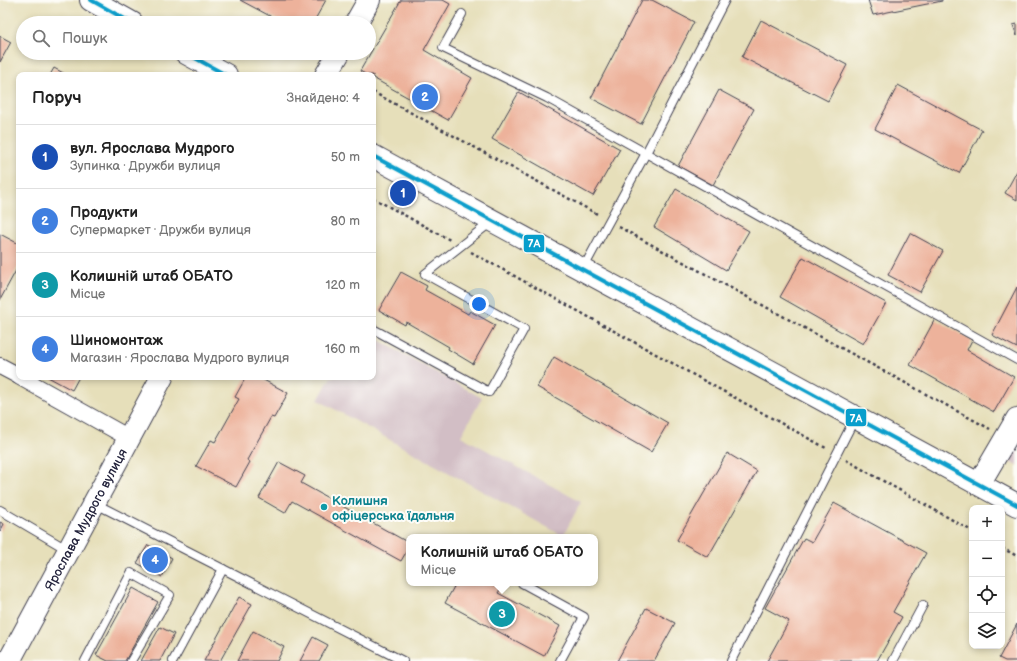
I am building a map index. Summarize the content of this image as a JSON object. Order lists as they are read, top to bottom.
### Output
{
  "streets": {
    "street": ["Ярослава Мудрого вулиця"]
  },
  "places": ["Колишня офіцерська їдальня"],
  "lines": ["transit line 7А"],
  "page": {
    "search": "Пошук",
    "heading": ["Поруч", "Знайдено: 4"],
    "pins": [
      "2",
      "1",
      "4",
      "3"
    ],
    "list": [
      {
        "mark": "1",
        "name": "вул. Ярослава Мудрого",
        "note": "Зупинка · Дружби вулиця",
        "value": "50 m"
      },
      {
        "mark": "2",
        "name": "Продукти",
        "note": "Супермаркет · Дружби вулиця",
        "value": "80 m"
      },
      {
        "mark": "3",
        "name": "Колишній штаб ОБАТО",
        "note": "Місце",
        "value": "120 m"
      },
      {
        "mark": "4",
        "name": "Шиномонтаж",
        "note": "Магазин · Ярослава Мудрого вулиця",
        "value": "160 m"
      }
    ],
    "map_buttons": ["+", "−"],
    "popup": ["Колишній штаб ОБАТО", "Місце"]
  }
}
